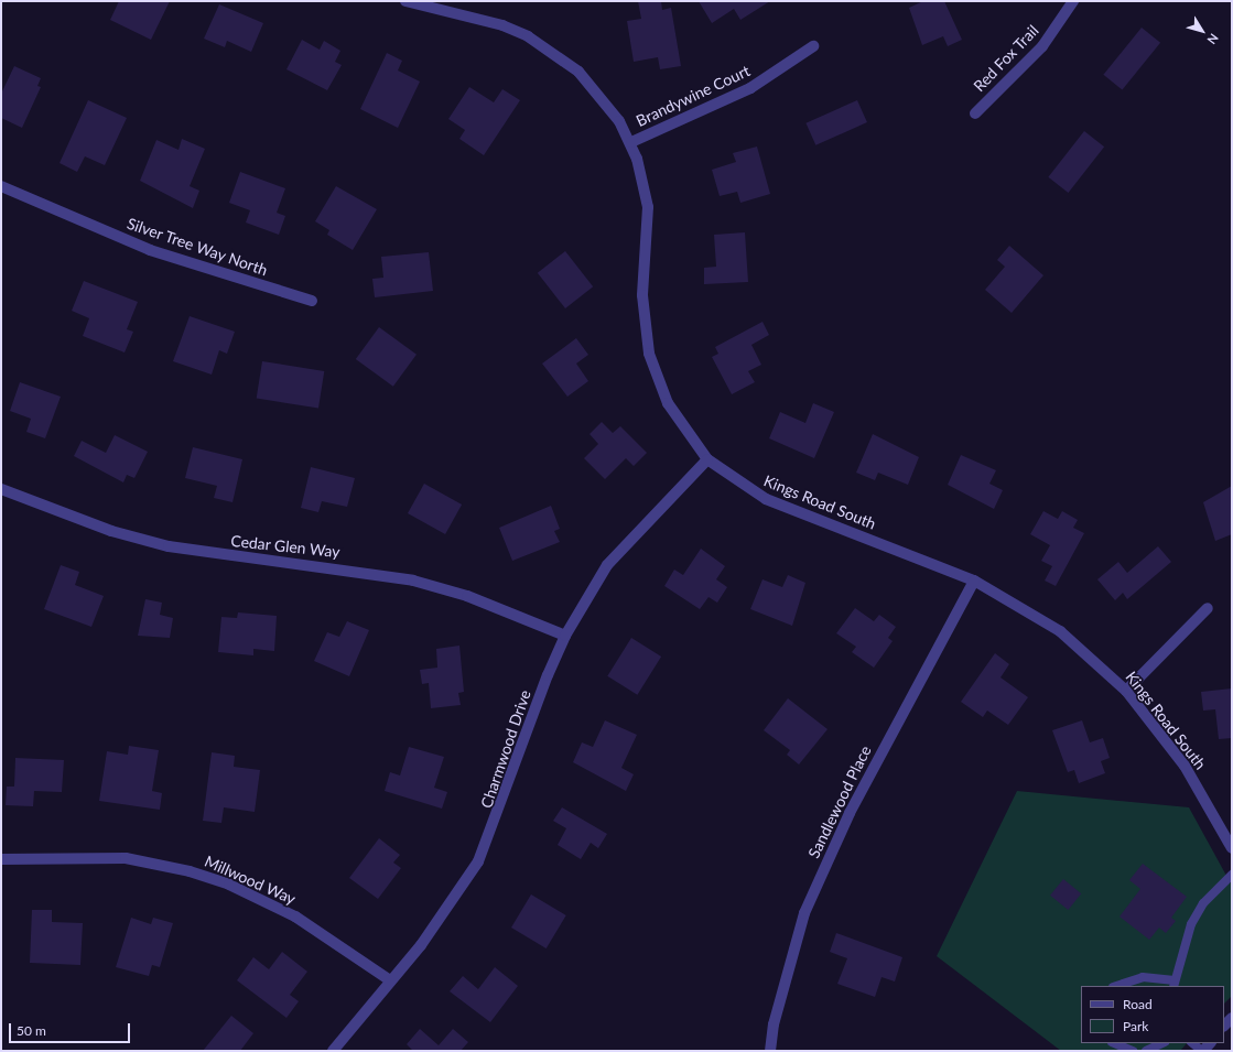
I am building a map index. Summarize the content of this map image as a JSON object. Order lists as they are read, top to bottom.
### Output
{
  "streets": {
    "street": [
      "Red Fox Trail",
      "Brandywine Court",
      "Silver Tree Way North",
      "Kings Road South",
      "Cedar Glen Way",
      "Charmwood Drive",
      "Sandlewood Place",
      "Millwood Way"
    ]
  },
  "crossings": [
    ["Brandywine Court", "Kings Road South"],
    ["Kings Road South", "Charmwood Drive"],
    ["Kings Road South", "Sandlewood Place"],
    ["Cedar Glen Way", "Charmwood Drive"],
    ["Charmwood Drive", "Millwood Way"]
  ],
  "legend": ["Road", "Park"],
  "scale_bar": "50 m",
  "north": "bottom right"
}
